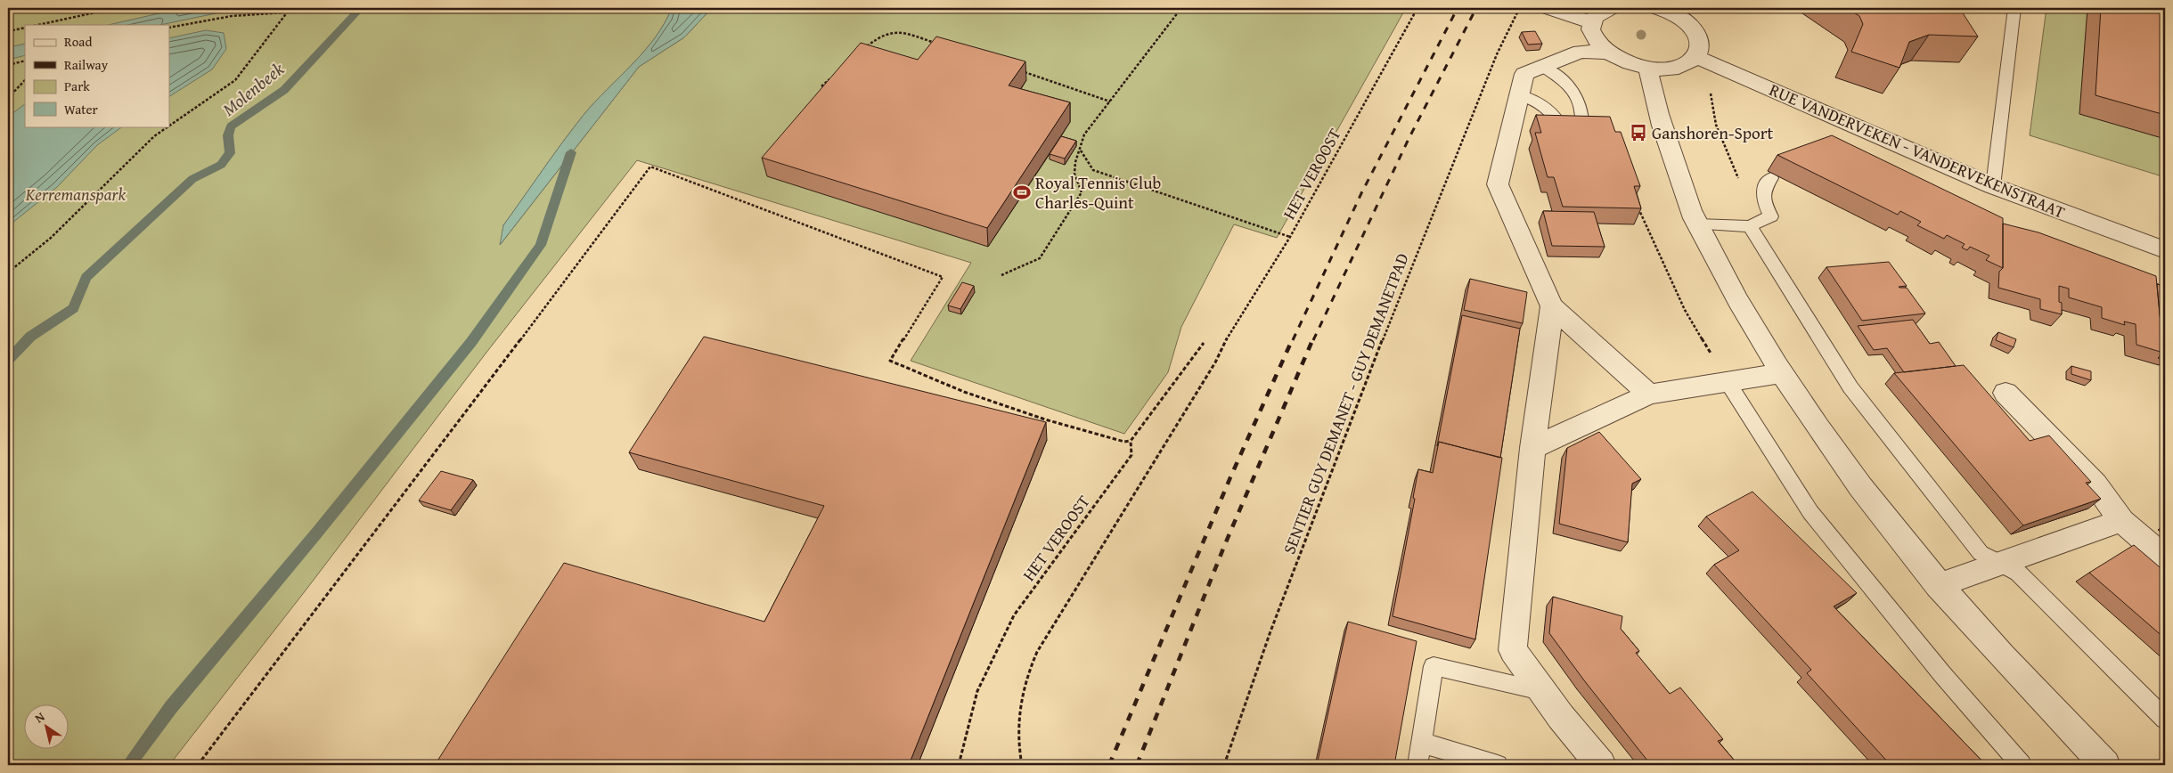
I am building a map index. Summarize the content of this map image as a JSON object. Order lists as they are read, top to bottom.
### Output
{
  "streets": {
    "street": ["RUE VANDERVEKEN - VANDERVEKENSTRAAT"],
    "path": ["HET VEROOST", "SENTIER GUY DEMANET - GUY DEMANETPAD"]
  },
  "water": ["Molenbeek"],
  "parks": ["Kerremanspark"],
  "places": {
    "bus stop": ["Ganshoren-Sport"],
    "sports": ["Royal Tennis Club Charles-Quint"]
  },
  "legend": [
    "Road",
    "Railway",
    "Park",
    "Water"
  ],
  "north": "top left"
}
